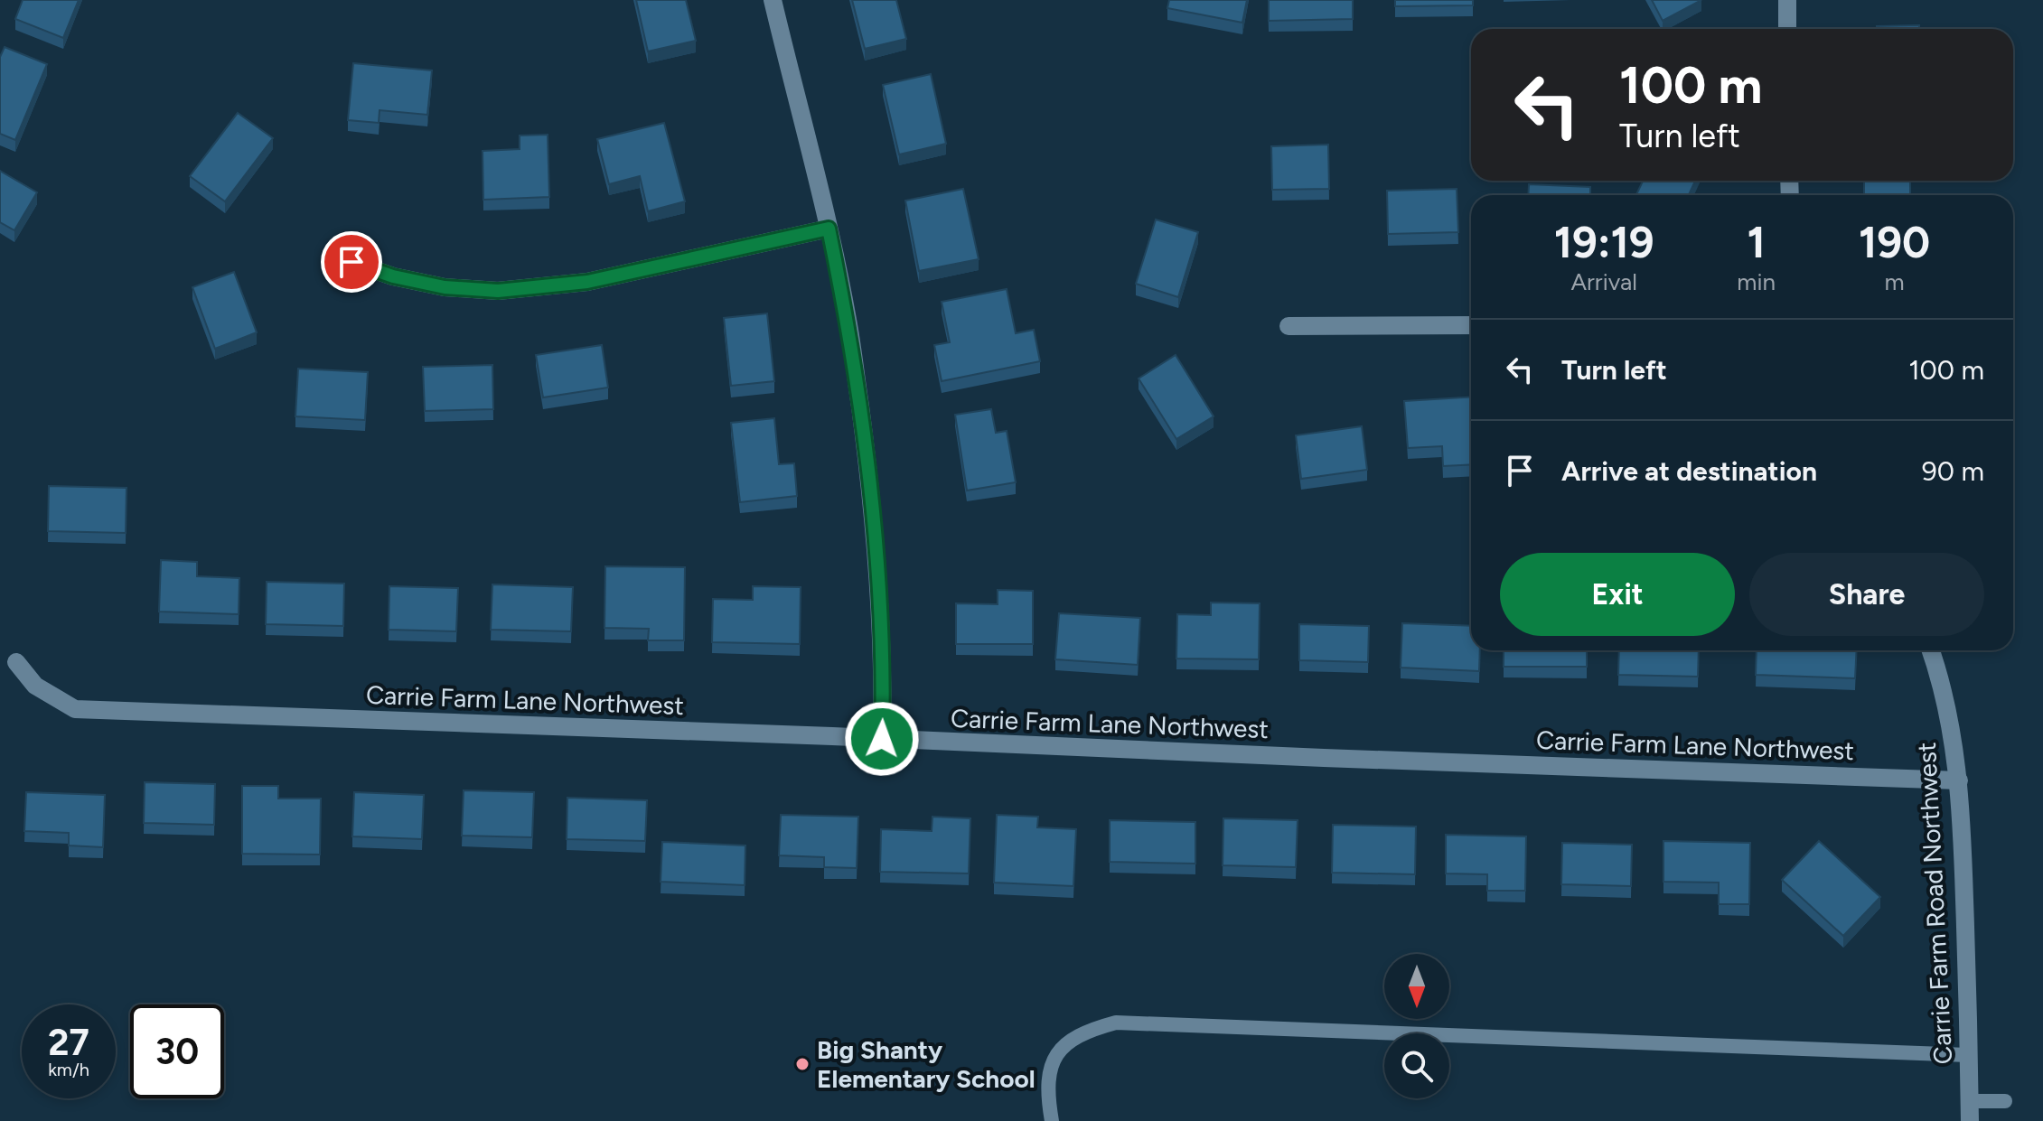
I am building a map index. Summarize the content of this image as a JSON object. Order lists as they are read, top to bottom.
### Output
{
  "streets": {
    "street": ["Carrie Farm Lane Northwest", "Carrie Farm Road Northwest"]
  },
  "crossings": [
    ["Carrie Farm Lane Northwest", "Carrie Farm Road Northwest"]
  ],
  "places": ["Big Shanty Elementary School"],
  "north": "bottom",
  "page": {
    "turn": ["100 m", "Turn left"],
    "eta": [
      "19:19",
      "Arrival",
      "1",
      "min",
      "190",
      "m"
    ],
    "list": [
      {
        "name": "Turn left",
        "value": "100 m"
      },
      {
        "name": "Arrive at destination",
        "value": "90 m"
      }
    ],
    "buttons": ["Exit", "Share"],
    "speed": "27 km/h",
    "limit": "30"
  }
}
